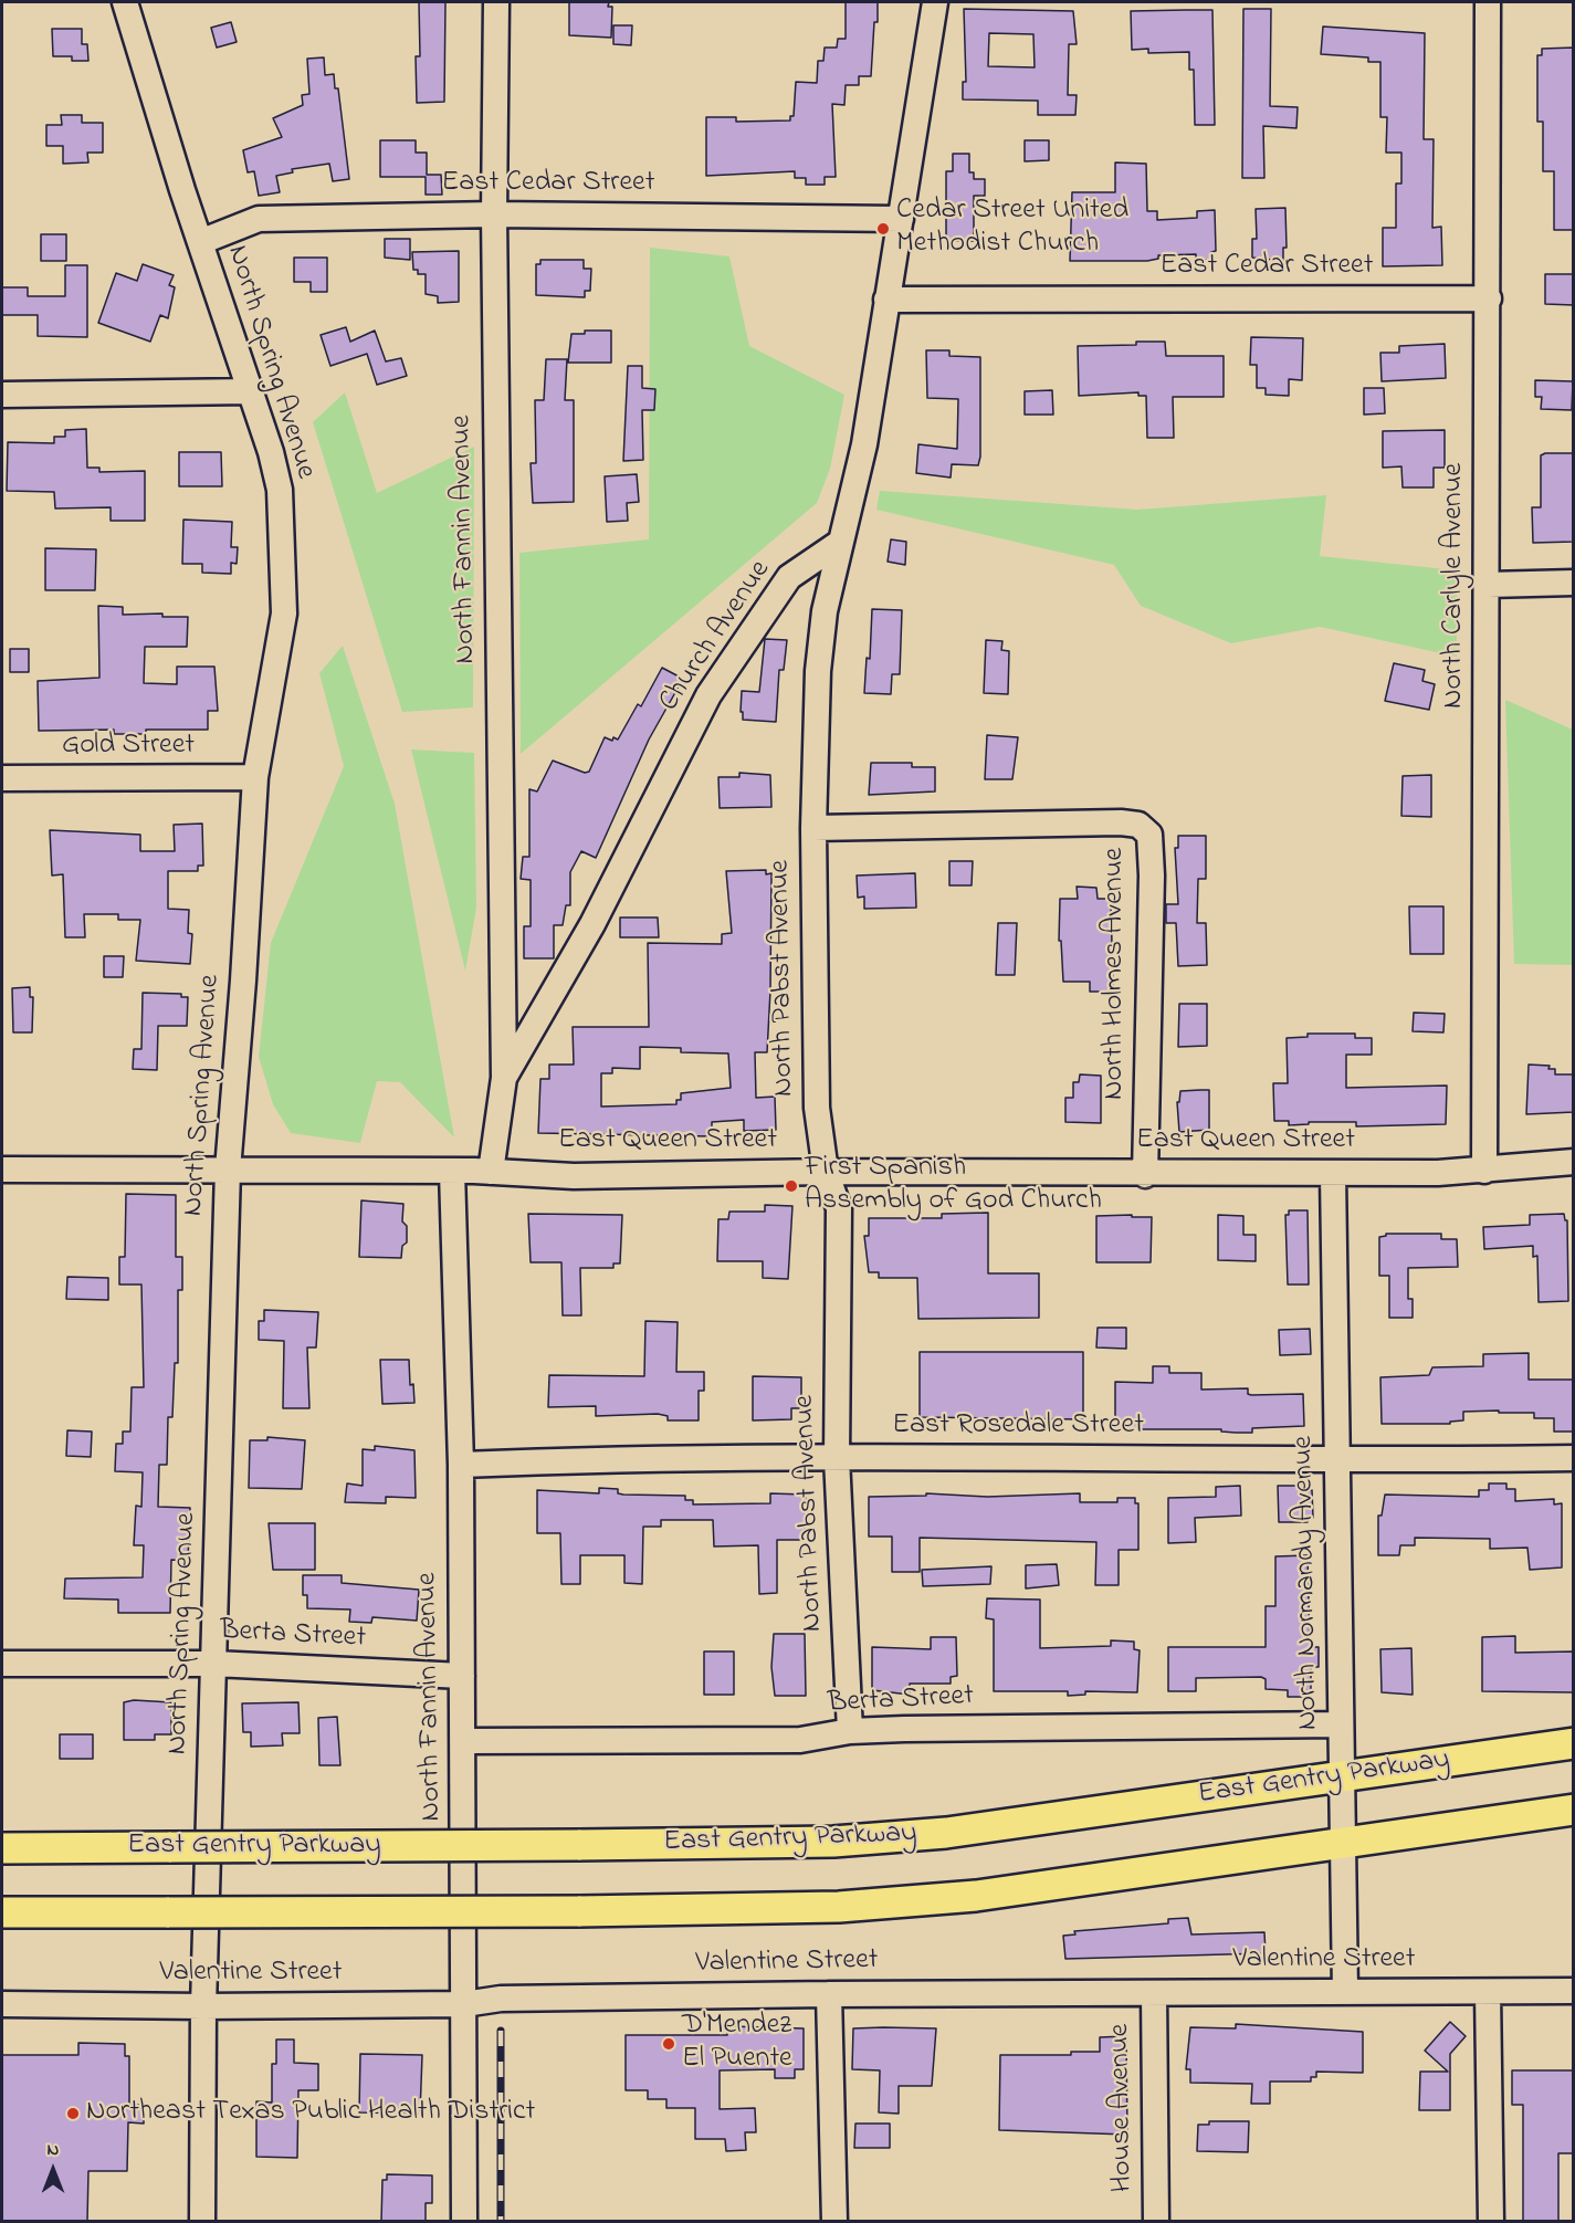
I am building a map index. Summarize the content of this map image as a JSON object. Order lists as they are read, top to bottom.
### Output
{
  "streets": {
    "main road": ["East Gentry Parkway"],
    "street": [
      "East Cedar Street",
      "North Spring Avenue",
      "North Fannin Avenue",
      "North Carlyle Avenue",
      "Church Avenue",
      "Gold Street",
      "North Holmes Avenue",
      "North Pabst Avenue",
      "East Queen Street",
      "East Rosedale Street",
      "North Normandy Avenue",
      "Berta Street",
      "Valentine Street",
      "House Avenue"
    ]
  },
  "crossings": [
    ["East Cedar Street", "North Spring Avenue"],
    ["East Cedar Street", "North Fannin Avenue"],
    ["East Cedar Street", "North Carlyle Avenue"],
    ["North Spring Avenue", "Gold Street"],
    ["North Spring Avenue", "East Queen Street"],
    ["North Spring Avenue", "Berta Street"],
    ["North Spring Avenue", "Valentine Street"],
    ["North Fannin Avenue", "Church Avenue"],
    ["North Fannin Avenue", "East Queen Street"],
    ["North Fannin Avenue", "East Rosedale Street"],
    ["North Fannin Avenue", "Berta Street"],
    ["North Fannin Avenue", "Valentine Street"],
    ["North Carlyle Avenue", "East Queen Street"],
    ["Church Avenue", "North Pabst Avenue"],
    ["Church Avenue", "East Queen Street"],
    ["North Holmes Avenue", "North Pabst Avenue"],
    ["North Holmes Avenue", "East Queen Street"],
    ["North Pabst Avenue", "East Queen Street"],
    ["North Pabst Avenue", "East Rosedale Street"],
    ["North Pabst Avenue", "Berta Street"],
    ["East Queen Street", "North Normandy Avenue"],
    ["East Rosedale Street", "North Normandy Avenue"],
    ["North Normandy Avenue", "Berta Street"],
    ["North Normandy Avenue", "East Gentry Parkway"],
    ["North Normandy Avenue", "Valentine Street"],
    ["Valentine Street", "House Avenue"]
  ],
  "places": [
    "Cedar Street United Methodist Church",
    "First Spanish Assembly of God Church",
    "D'Mendez El Puente",
    "Northeast Texas Public Health District"
  ],
  "north": "top"
}
